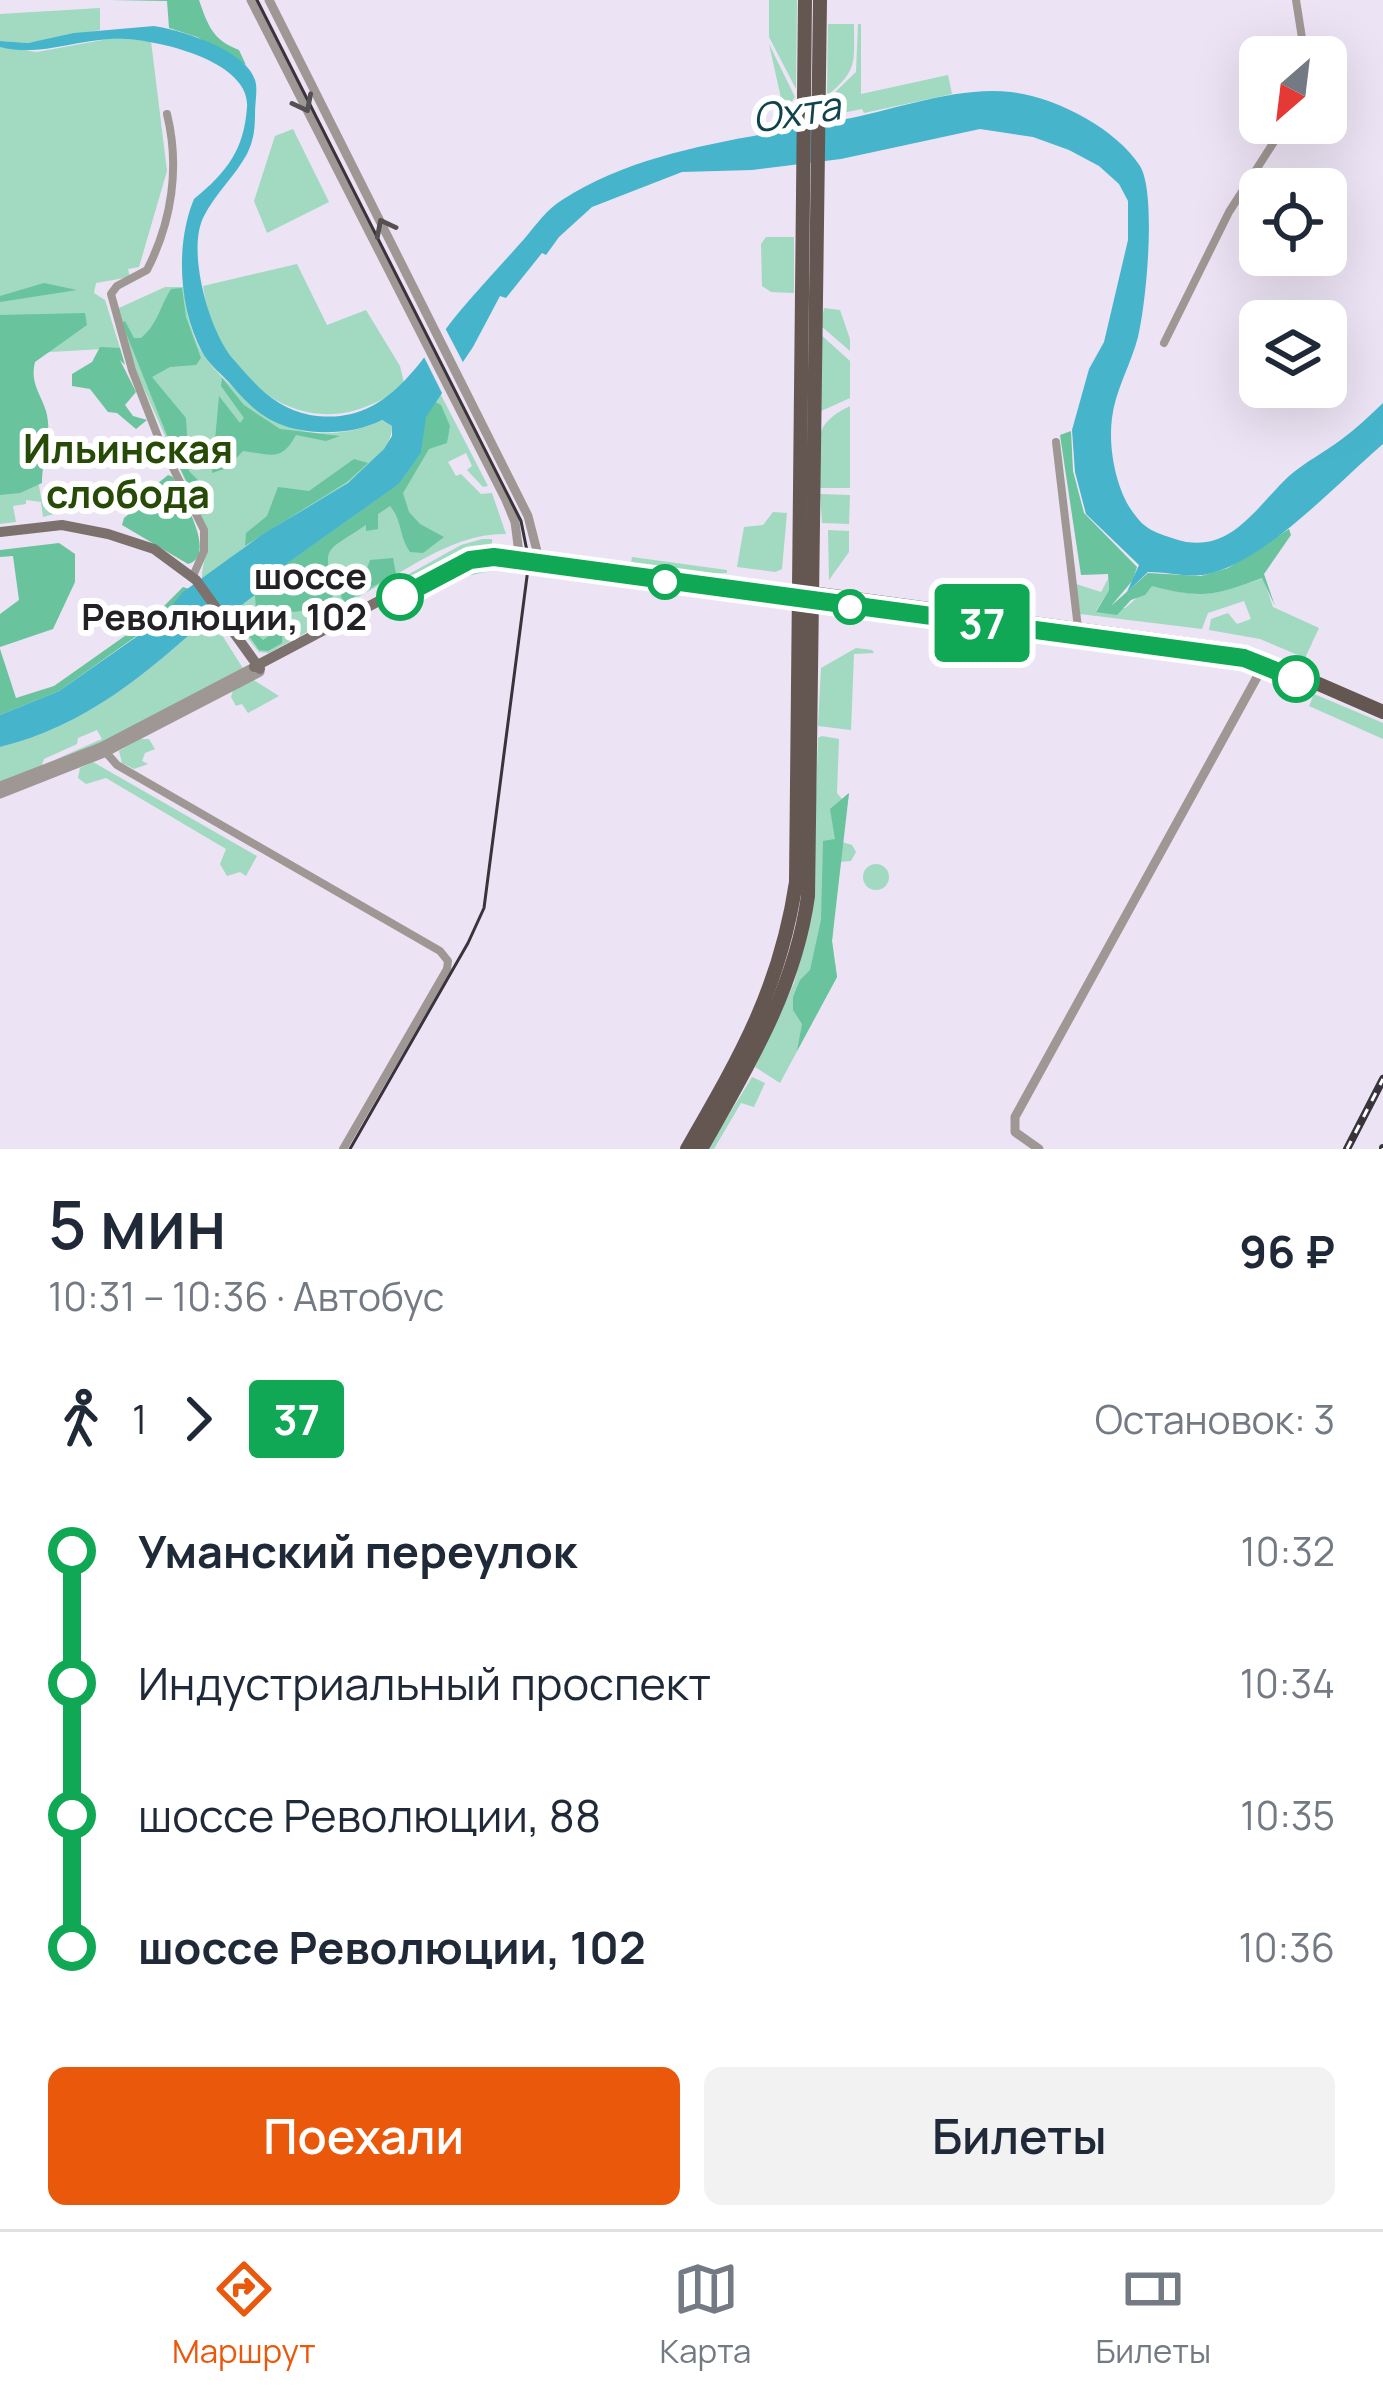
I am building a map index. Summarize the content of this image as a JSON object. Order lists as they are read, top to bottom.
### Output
{
  "districts": ["Ильинская слобода"],
  "water": ["Охта"],
  "places": ["шоссе Революции, 102"],
  "lines": ["bus line 37"],
  "north": "bottom left",
  "page": {
    "on_map": "37",
    "heading": ["5 мин", "10:31 – 10:36 · Автобус", "96 ₽"],
    "legs": ["1", "37", "Остановок: 3"],
    "list": [
      {
        "name": "Уманский переулок",
        "value": "10:32"
      },
      {
        "name": "Индустриальный проспект",
        "value": "10:34"
      },
      {
        "name": "шоссе Революции, 88",
        "value": "10:35"
      },
      {
        "name": "шоссе Революции, 102",
        "value": "10:36"
      }
    ],
    "buttons": ["Поехали", "Билеты"],
    "tabs": ["Маршрут", "Карта", "Билеты"]
  }
}
